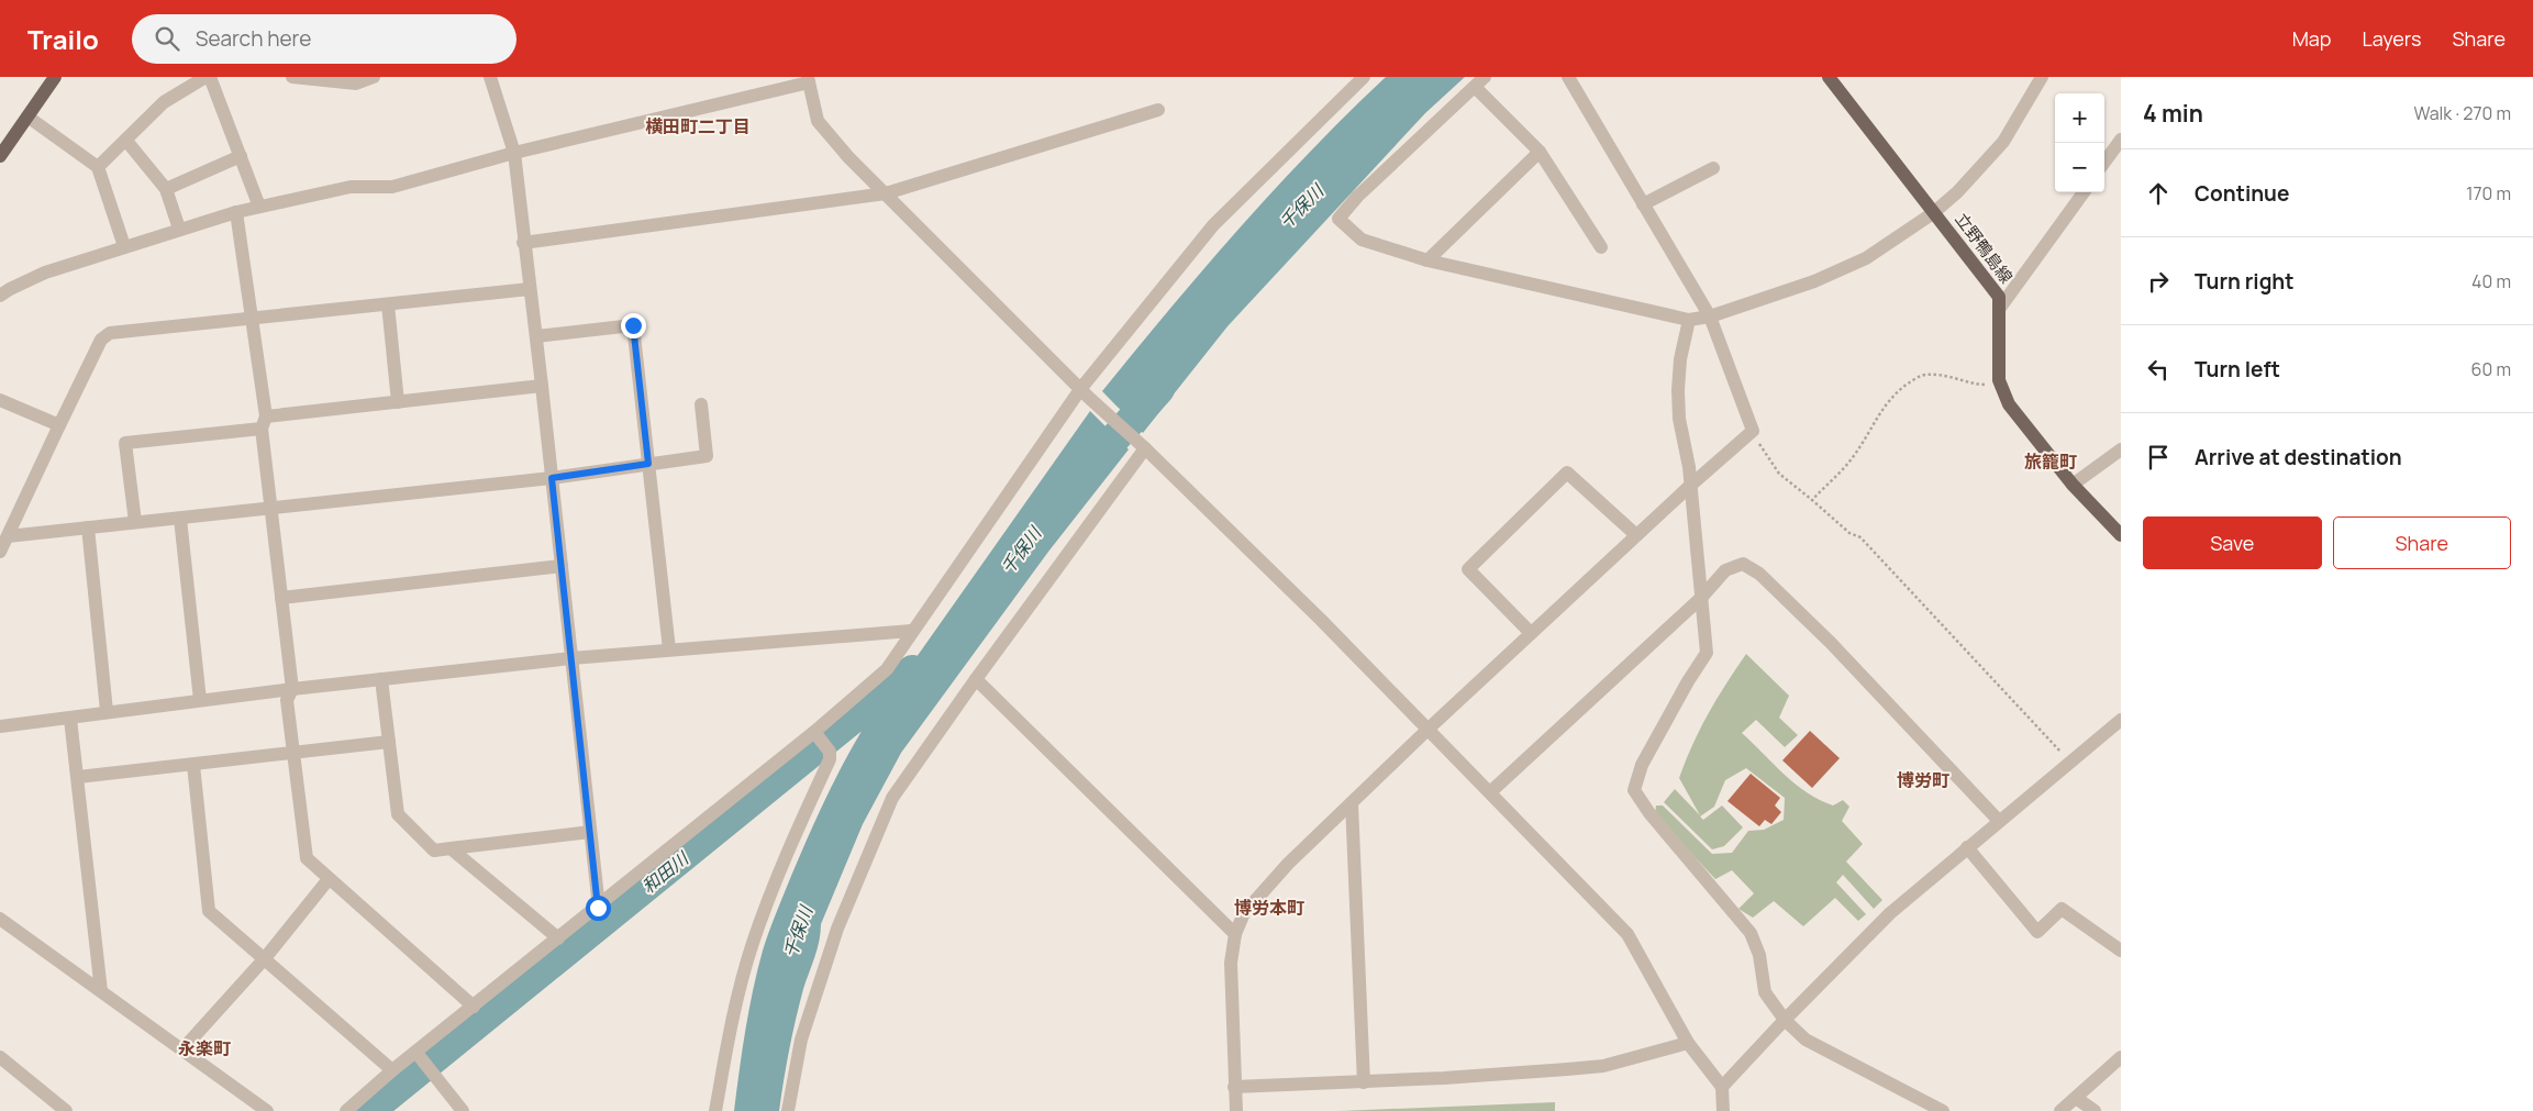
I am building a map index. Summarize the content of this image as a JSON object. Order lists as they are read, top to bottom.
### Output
{
  "streets": {
    "main road": ["立野鴨島線"]
  },
  "districts": [
    "横田町二丁目",
    "旅籠町",
    "博労町",
    "博労本町",
    "永楽町"
  ],
  "water": ["千保川", "和田川"],
  "page": {
    "header": "Trailo",
    "search": "Search here",
    "nav": ["Map", "Layers", "Share"],
    "heading": ["4 min", "Walk · 270 m"],
    "map_buttons": ["+", "−"],
    "list": [
      ["Continue", "170 m"],
      ["Turn right", "40 m"],
      ["Turn left", "60 m"],
      "Arrive at destination"
    ],
    "buttons": ["Save", "Share"]
  }
}
